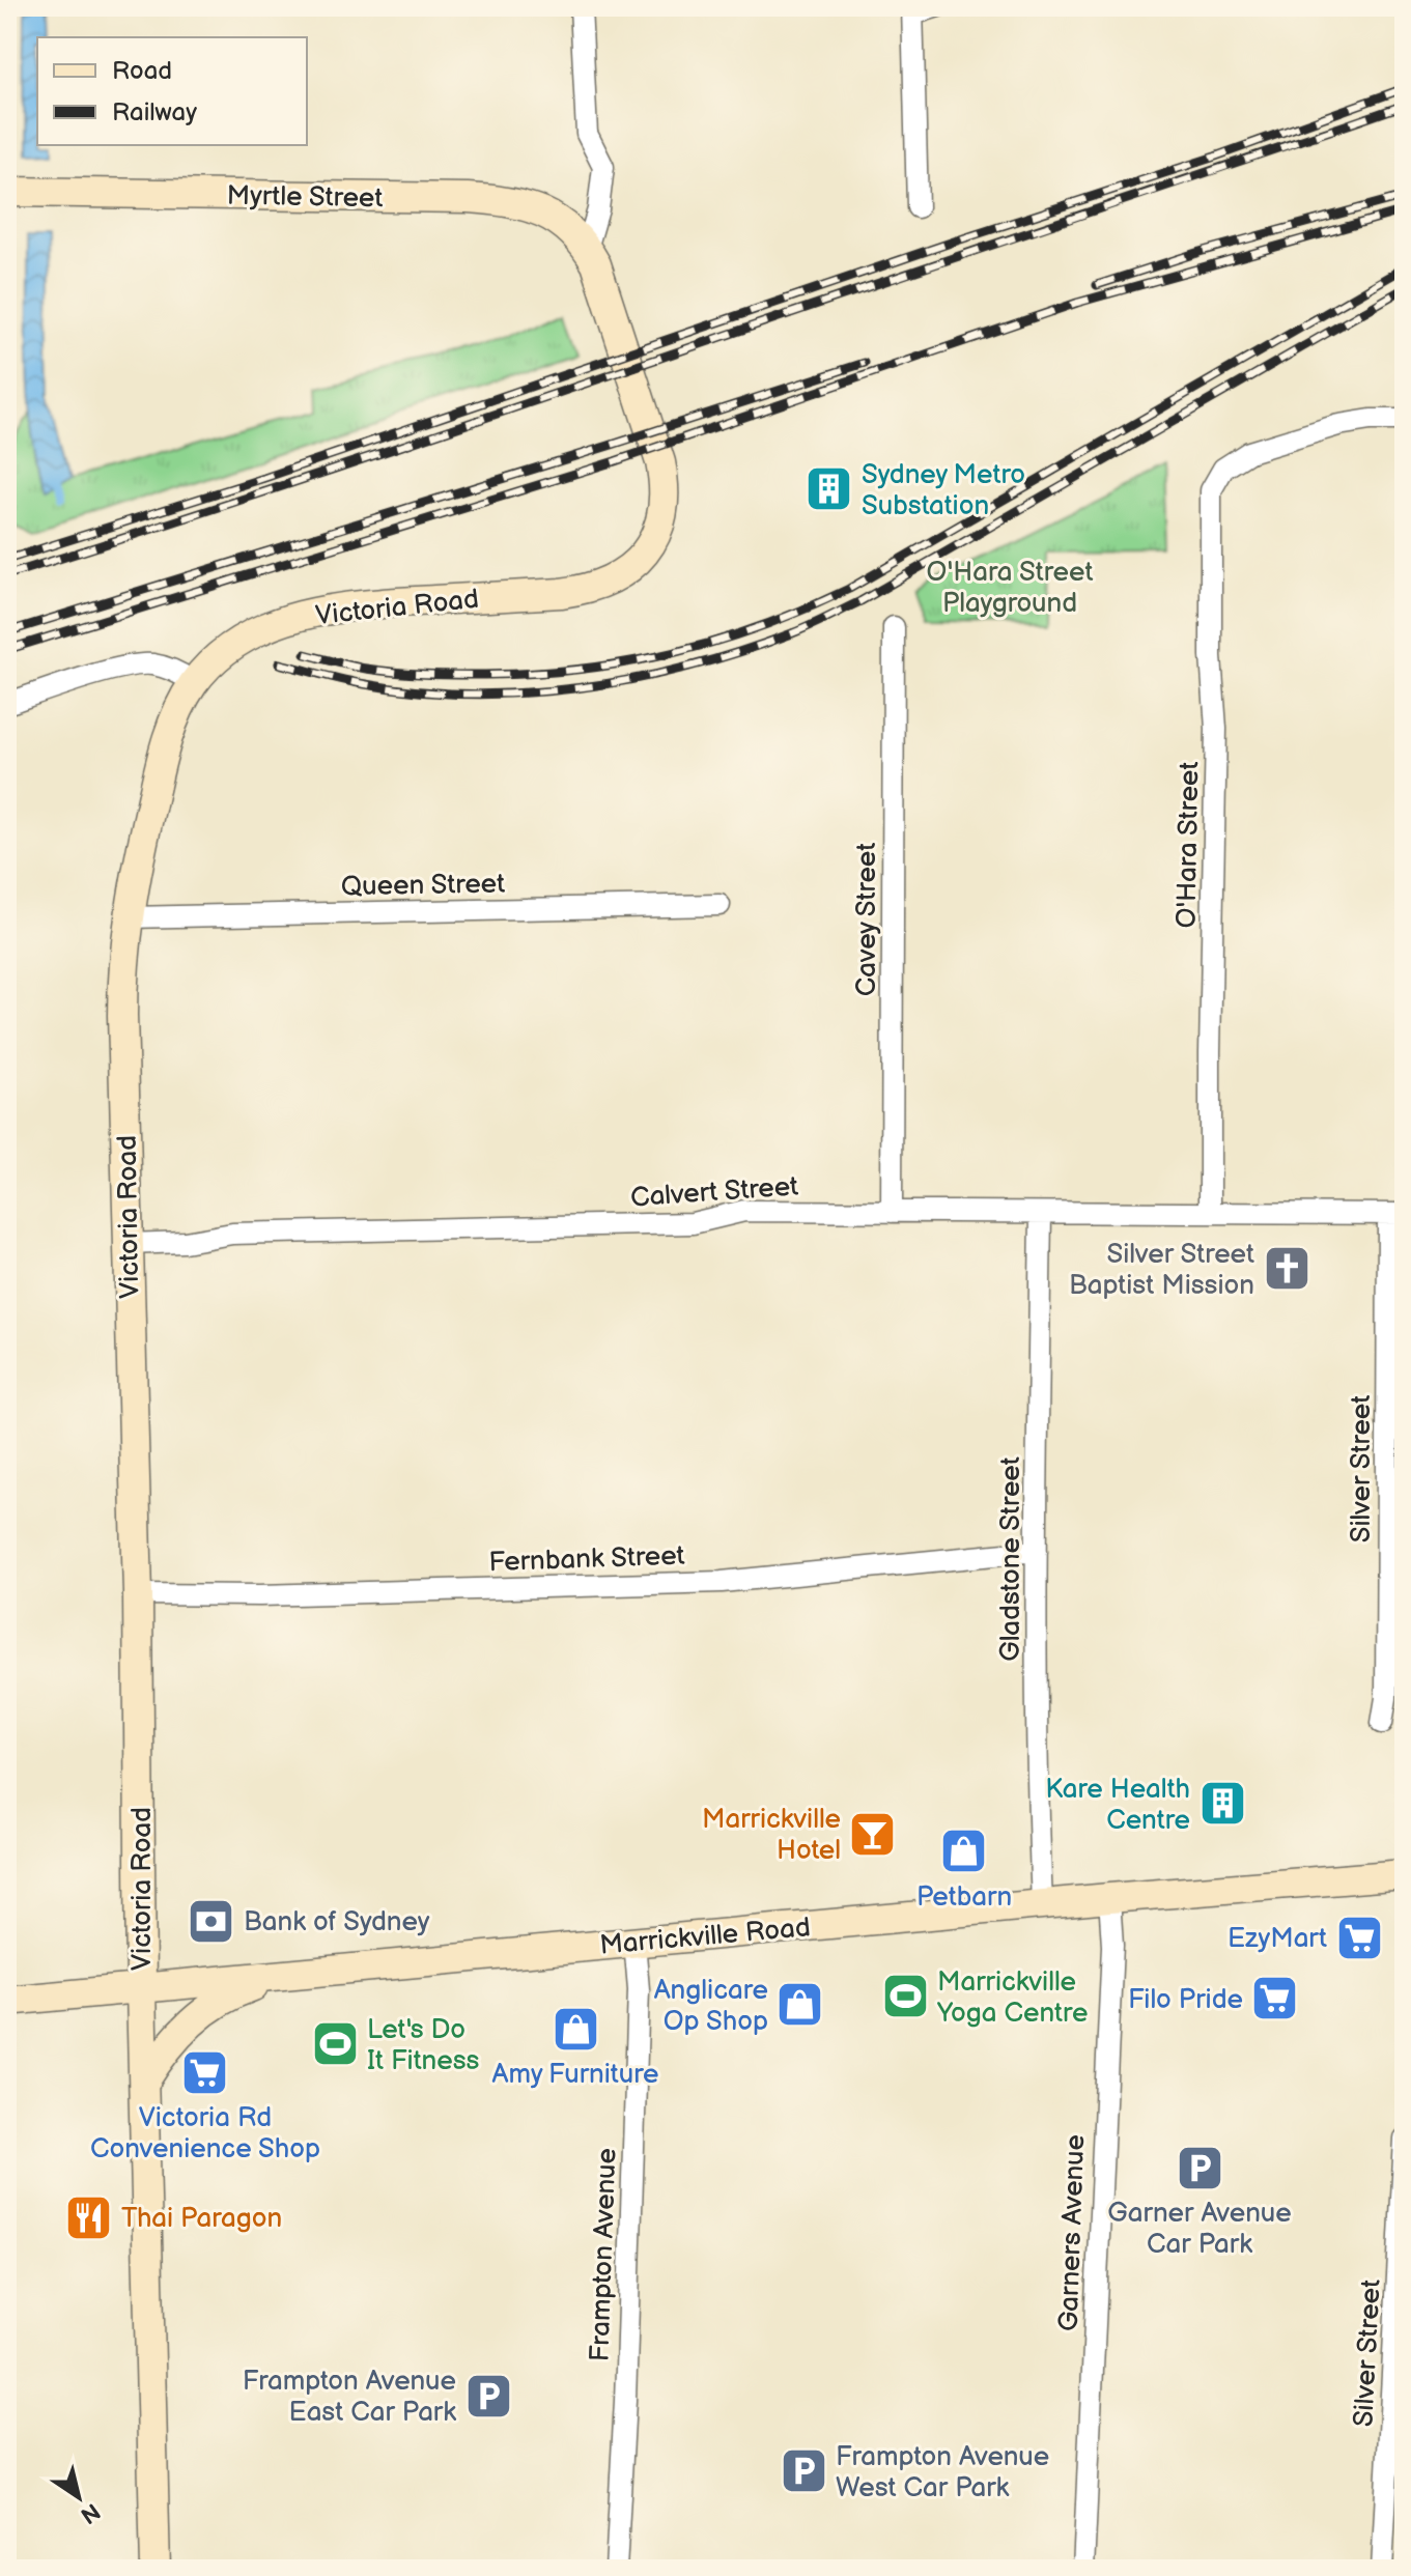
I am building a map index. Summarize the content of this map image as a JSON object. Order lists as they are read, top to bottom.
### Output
{
  "streets": {
    "street": [
      "Myrtle Street",
      "Victoria Road",
      "O'Hara Street",
      "Queen Street",
      "Cavey Street",
      "Calvert Street",
      "Silver Street",
      "Fernbank Street",
      "Gladstone Street",
      "Marrickville Road",
      "Garners Avenue",
      "Frampton Avenue"
    ]
  },
  "crossings": [
    ["Myrtle Street", "Victoria Road"],
    ["Victoria Road", "Queen Street"],
    ["Victoria Road", "Calvert Street"],
    ["Victoria Road", "Fernbank Street"],
    ["Victoria Road", "Marrickville Road"],
    ["O'Hara Street", "Calvert Street"],
    ["Cavey Street", "Calvert Street"],
    ["Calvert Street", "Silver Street"],
    ["Calvert Street", "Gladstone Street"],
    ["Fernbank Street", "Gladstone Street"],
    ["Gladstone Street", "Marrickville Road"],
    ["Marrickville Road", "Garners Avenue"],
    ["Marrickville Road", "Frampton Avenue"]
  ],
  "parks": ["O'Hara Street Playground"],
  "places": {
    "building": ["Sydney Metro Substation", "Kare Health Centre"],
    "church": ["Silver Street Baptist Mission"],
    "bar": ["Marrickville Hotel"],
    "shop": ["Petbarn", "Anglicare Op Shop", "Amy Furniture"],
    "bank": ["Bank of Sydney"],
    "supermarket": ["EzyMart", "Filo Pride", "Victoria Rd Convenience Shop"],
    "sports": ["Marrickville Yoga Centre", "Let's Do It Fitness"],
    "parking": ["Garner Avenue Car Park", "Frampton Avenue East Car Park", "Frampton Avenue West Car Park"],
    "restaurant": ["Thai Paragon"]
  },
  "legend": ["Road", "Railway"],
  "north": "bottom right"
}
